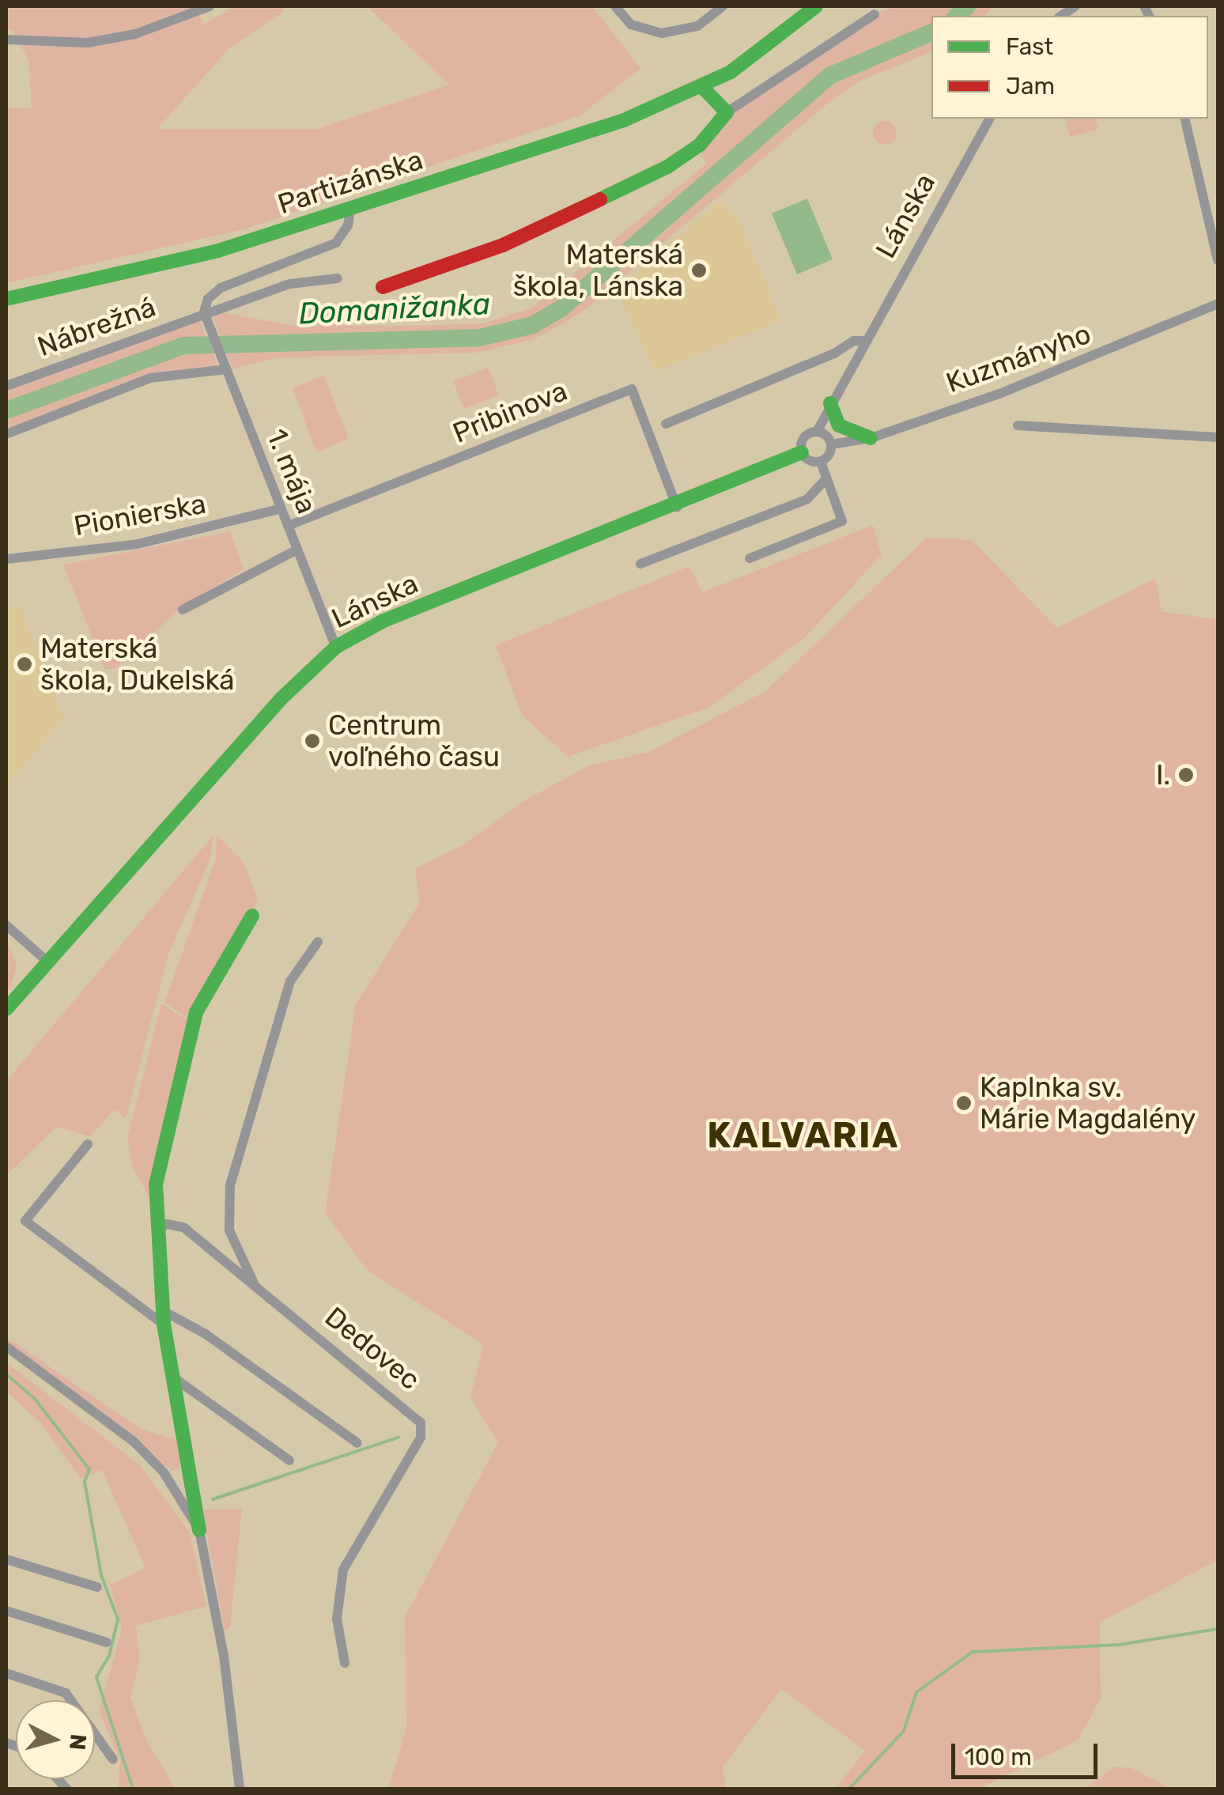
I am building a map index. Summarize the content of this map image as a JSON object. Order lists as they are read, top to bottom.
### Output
{
  "streets": {
    "street": [
      "Partizánska",
      "Lánska",
      "Nábrežná",
      "Kuzmányho",
      "Pribinova",
      "1. mája",
      "Pionierska",
      "Dedovec"
    ]
  },
  "crossings": [
    ["Lánska", "Kuzmányho"],
    ["Lánska", "Pribinova"],
    ["Lánska", "1. mája"],
    ["Nábrežná", "1. mája"],
    ["Pribinova", "1. mája"],
    ["1. mája", "Pionierska"]
  ],
  "districts": ["KALVARIA"],
  "water": ["Domanižanka"],
  "places": [
    "Materská škola, Lánska",
    "Materská škola, Dukelská",
    "Centrum voľného času",
    "I.",
    "Kaplnka sv. Márie Magdalény"
  ],
  "legend": ["Fast", "Jam"],
  "scale_bar": "100 m",
  "north": "right"
}
